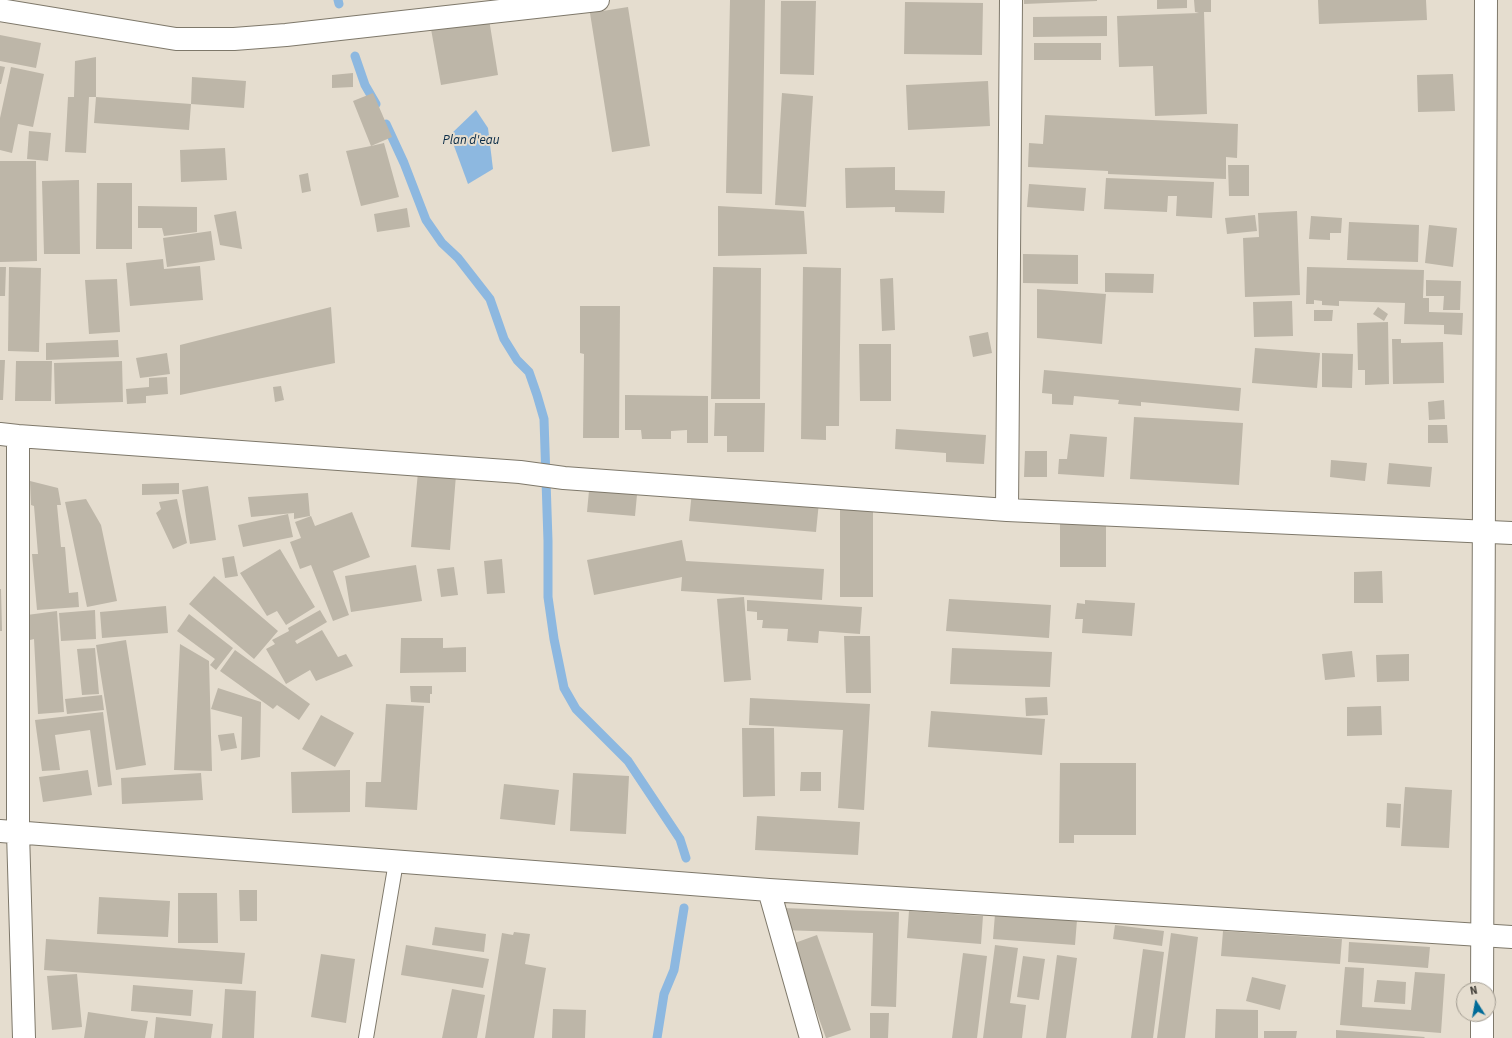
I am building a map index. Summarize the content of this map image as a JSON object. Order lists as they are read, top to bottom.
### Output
{
  "water": ["Plan d'eau"],
  "north": "top"
}
